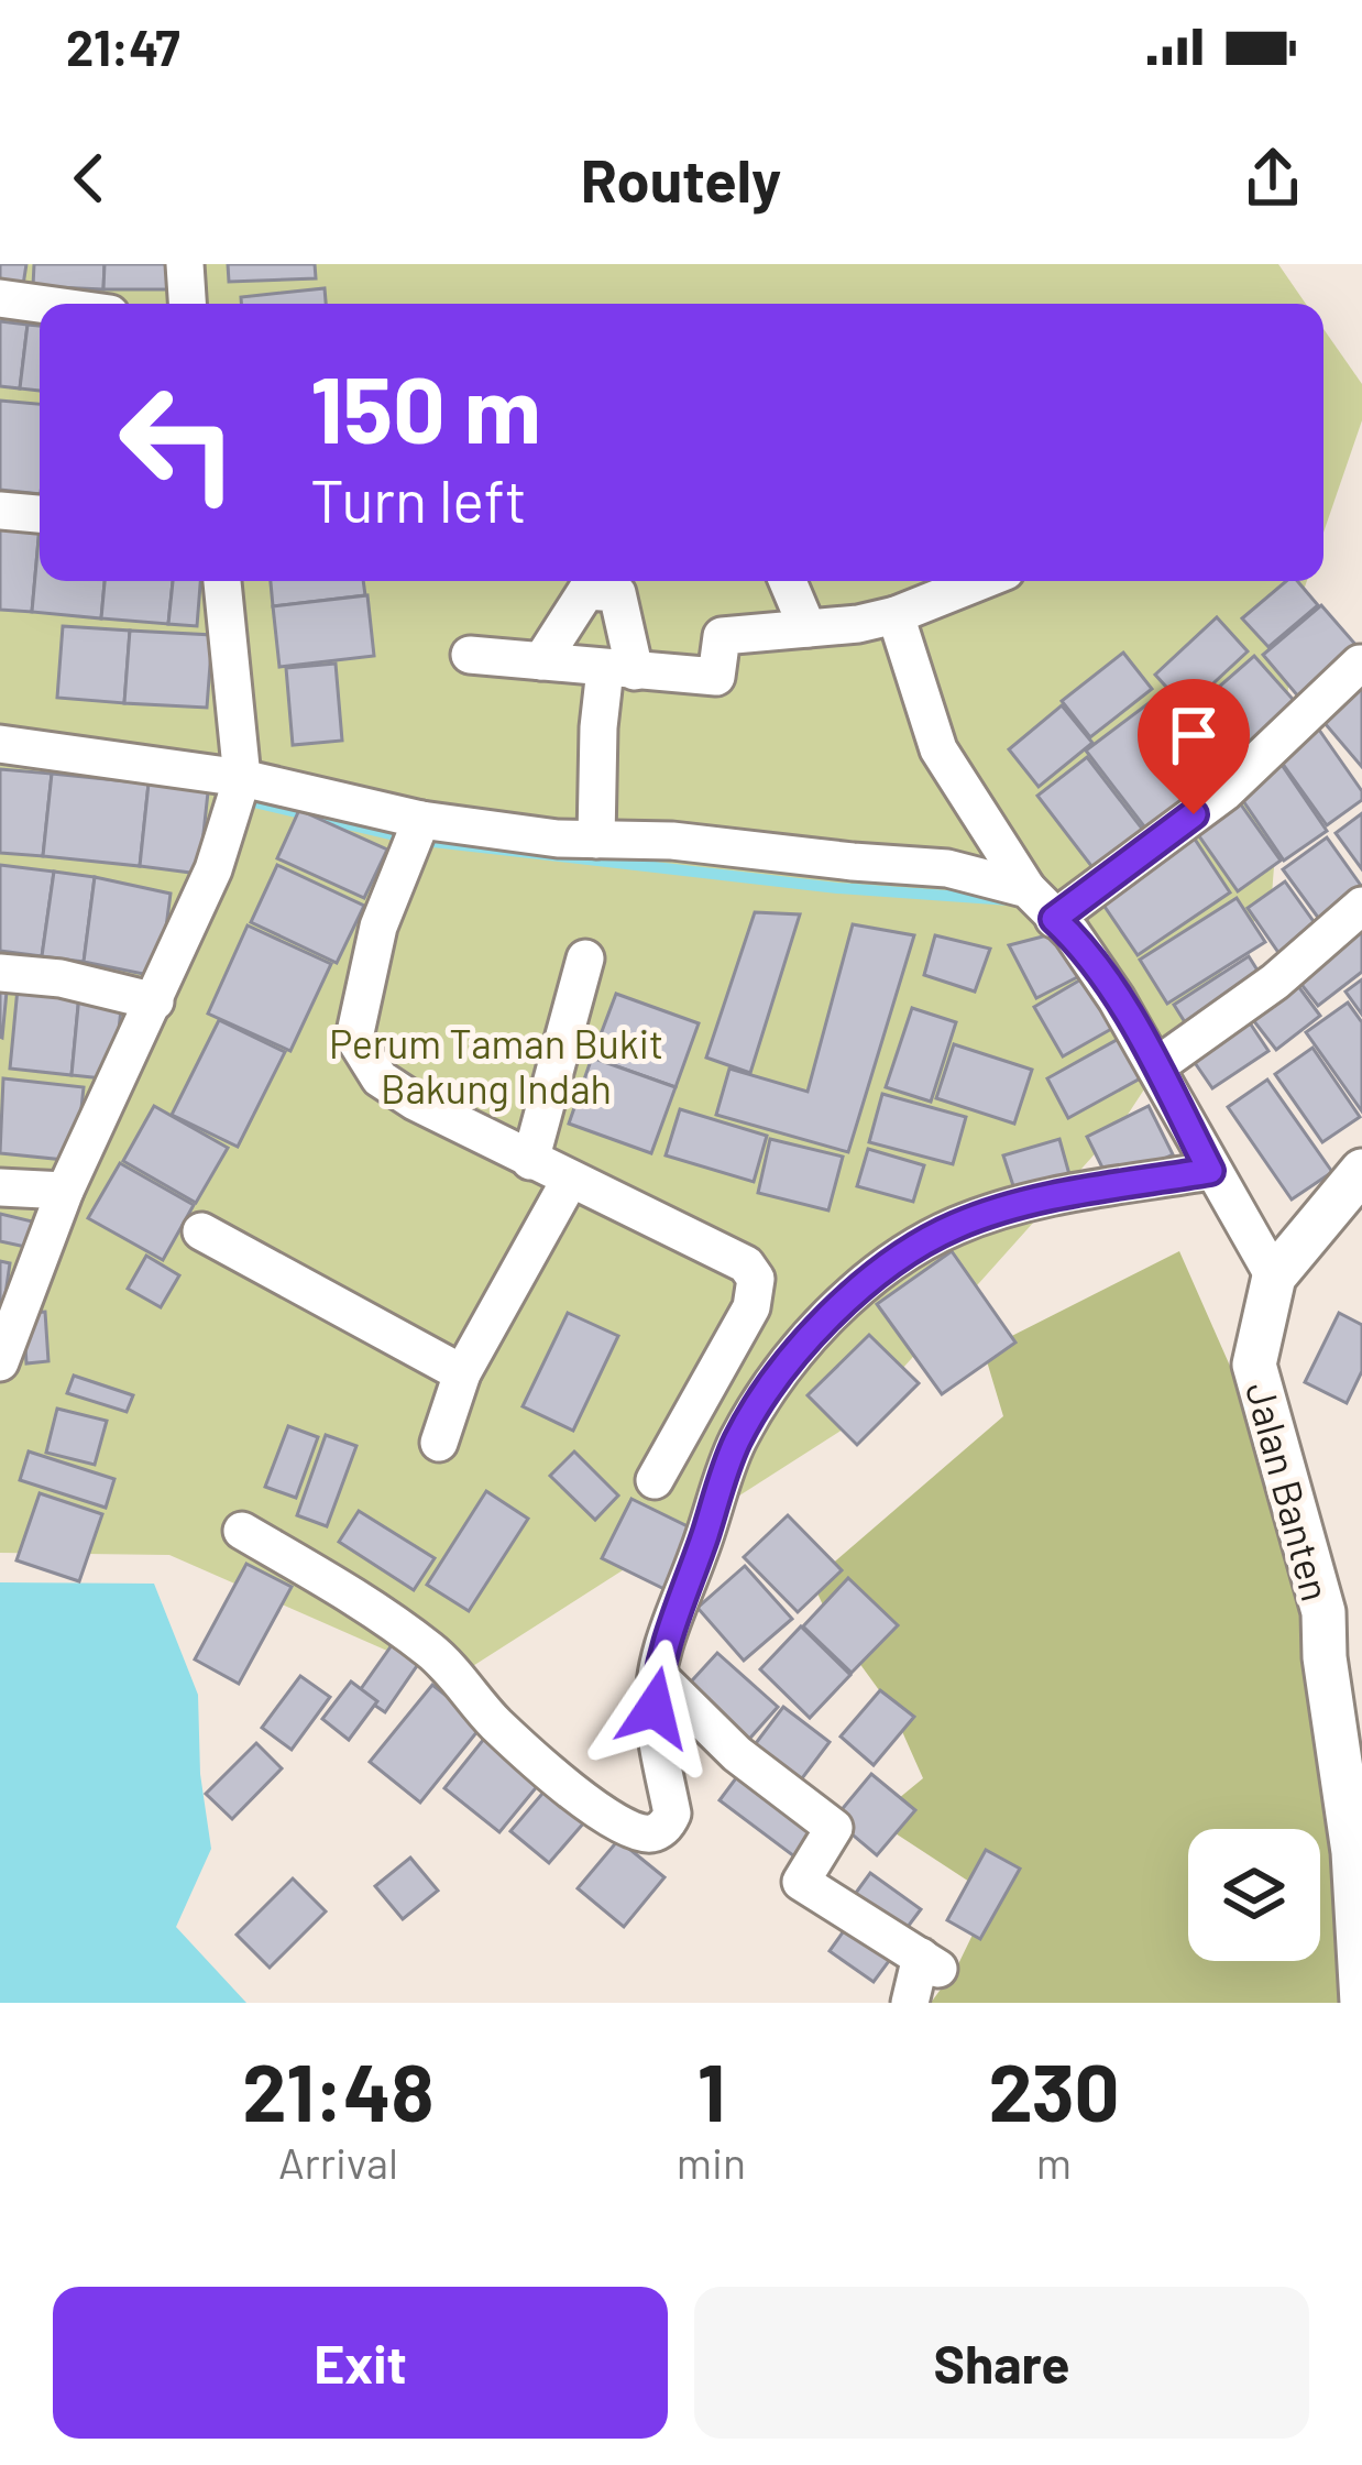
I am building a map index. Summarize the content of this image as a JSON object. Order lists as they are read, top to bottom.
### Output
{
  "streets": {
    "street": ["Jalan Banten"]
  },
  "parks": ["Perum Taman Bukit Bakung Indah"],
  "page": {
    "status": "21:47",
    "header": "Routely",
    "turn": ["150 m", "Turn left"],
    "eta": [
      "21:48",
      "Arrival",
      "1",
      "min",
      "230",
      "m"
    ],
    "buttons": ["Exit", "Share"]
  }
}
